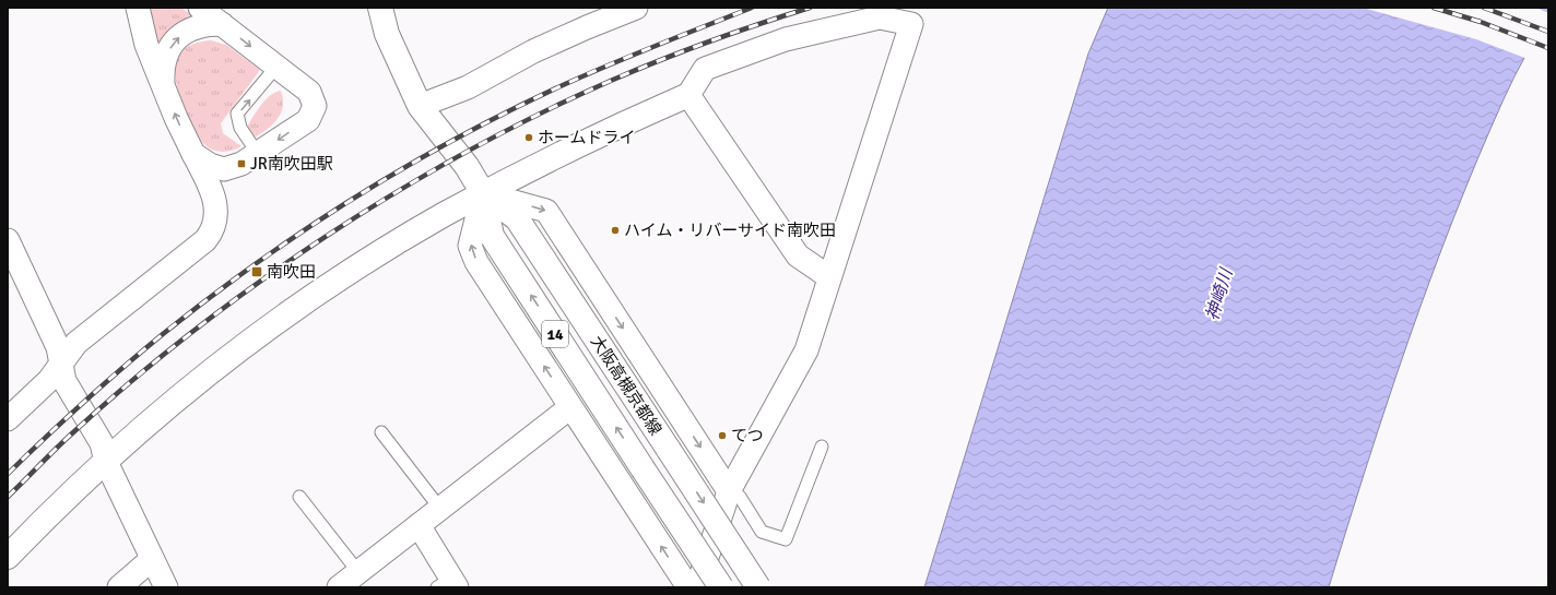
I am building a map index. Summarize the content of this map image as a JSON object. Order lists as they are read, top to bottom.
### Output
{
  "streets": {
    "main road": ["14", "大阪高槻京都線"]
  },
  "water": ["神崎川"],
  "places": {
    "other": ["ホームドライ", "ハイム・リバーサイド南吹田", "てつ"],
    "transit": ["JR南吹田駅", "南吹田"]
  }
}
